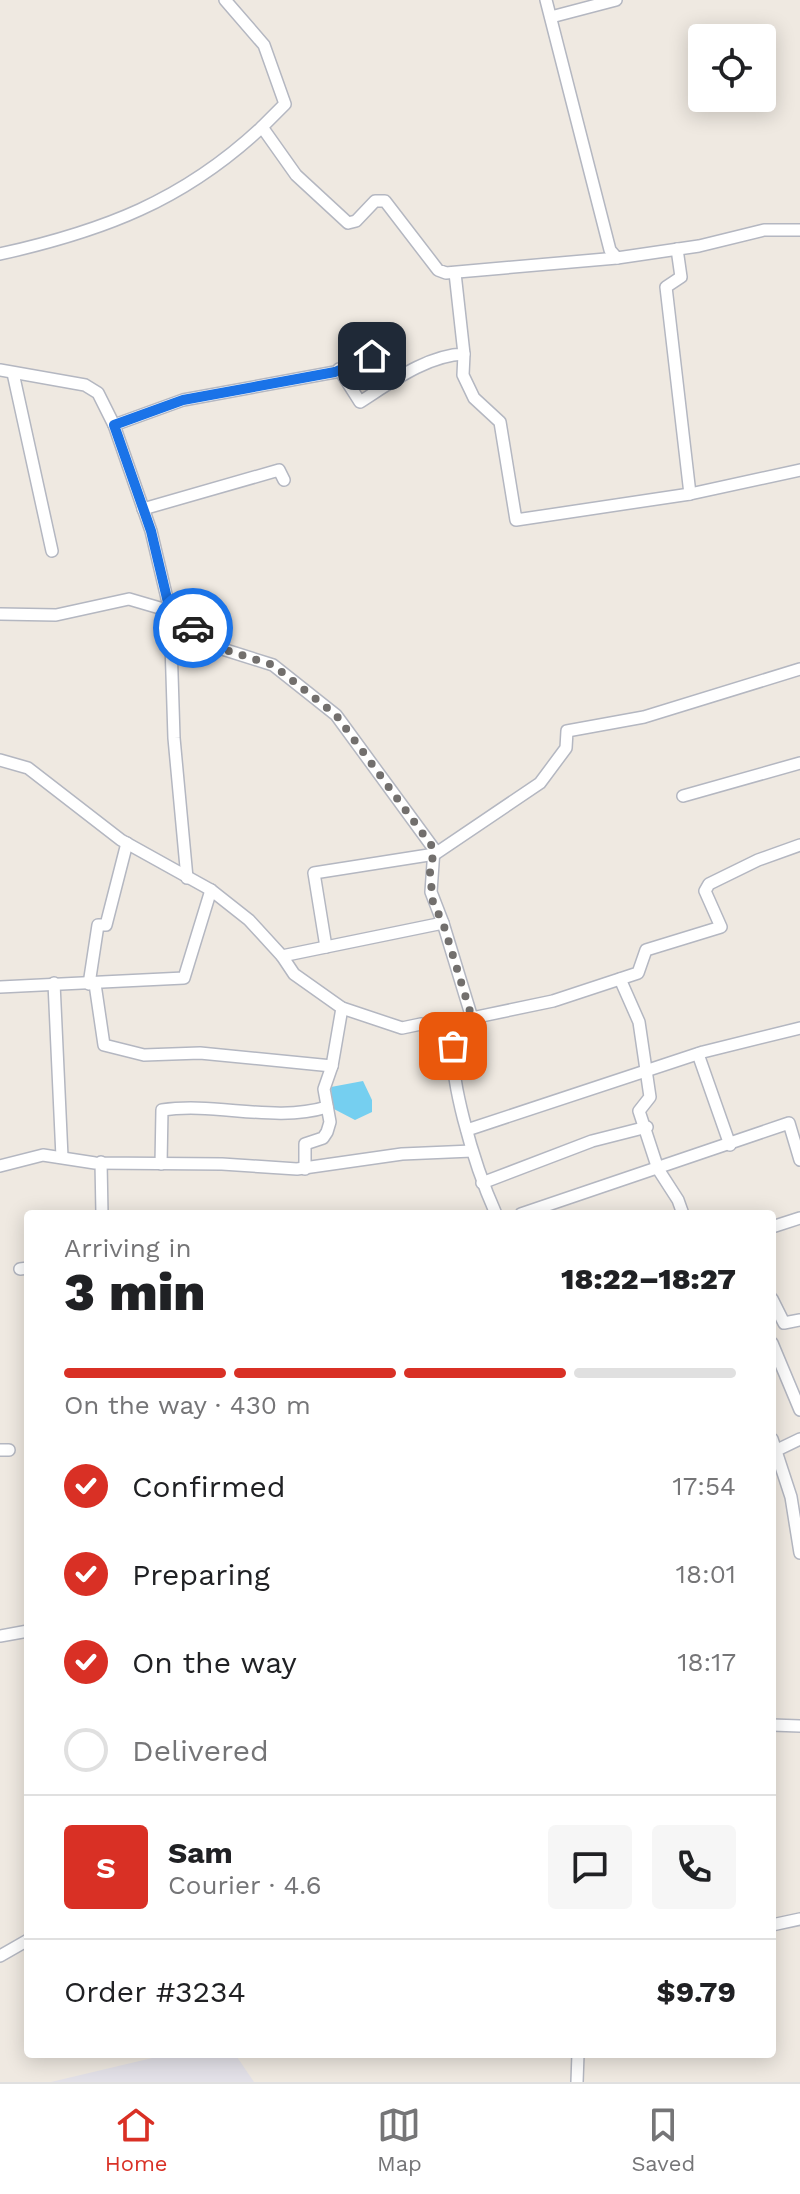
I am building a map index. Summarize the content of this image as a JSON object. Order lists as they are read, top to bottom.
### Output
{
  "page": {
    "heading": ["3 min", "Arriving in", "18:22–18:27"],
    "panel": [
      "Sam",
      "Courier · 4.6",
      "Order #3234",
      "$9.79"
    ],
    "bar": "On the way · 430 m",
    "list": [
      ["Confirmed", "17:54"],
      ["Preparing", "18:01"],
      ["On the way", "18:17"],
      "Delivered"
    ],
    "round": "S",
    "tabs": ["Home", "Map", "Saved"]
  }
}
